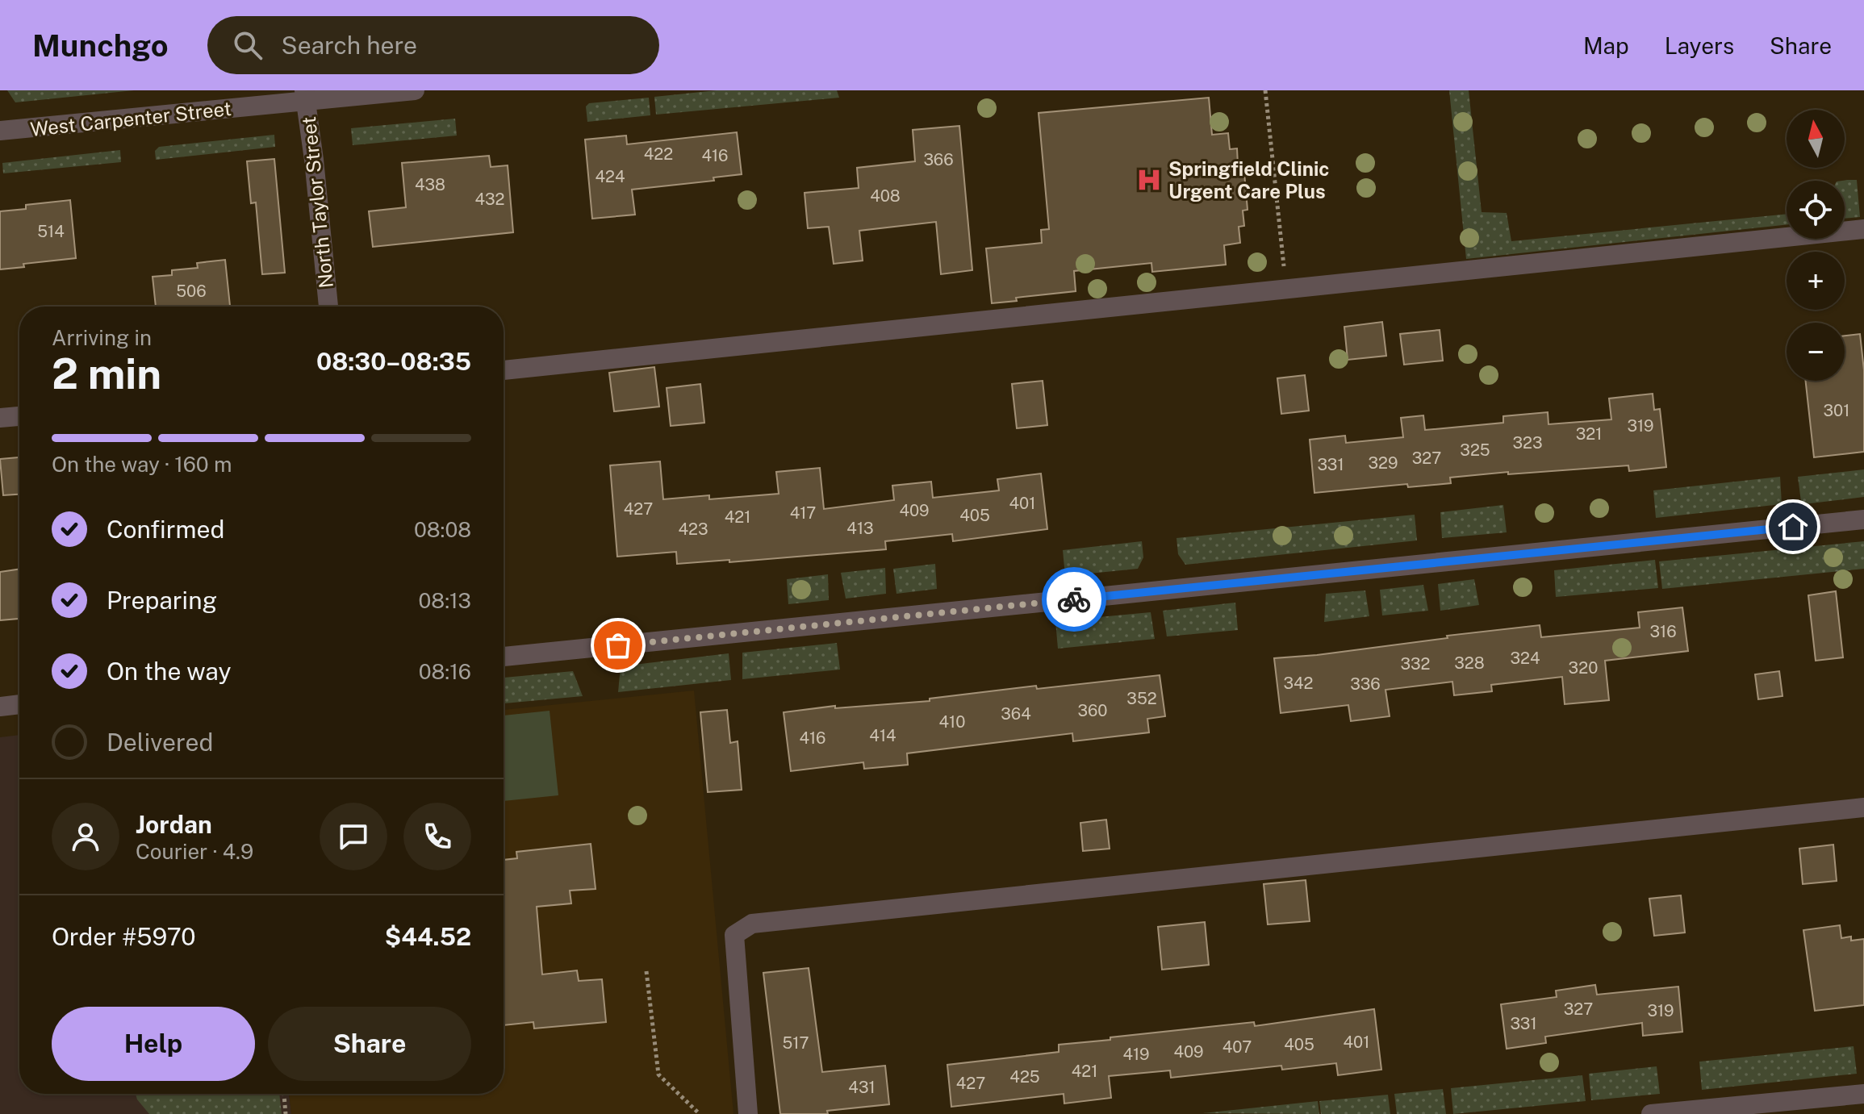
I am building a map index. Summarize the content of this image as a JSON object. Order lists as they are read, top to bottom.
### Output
{
  "streets": {
    "street": ["West Carpenter Street", "North Taylor Street"]
  },
  "crossings": [
    ["West Carpenter Street", "North Taylor Street"]
  ],
  "places": {
    "hospital": ["Springfield Clinic Urgent Care Plus"]
  },
  "house_numbers": [
    "422",
    "416",
    "366",
    "424",
    "438",
    "408",
    "432",
    "514",
    "506",
    "301",
    "319",
    "321",
    "323",
    "325",
    "327",
    "329",
    "331",
    "401",
    "427",
    "409",
    "417",
    "405",
    "421",
    "413",
    "423",
    "316",
    "324",
    "328",
    "332",
    "320",
    "342",
    "336",
    "352",
    "360",
    "364",
    "410",
    "414",
    "416",
    "327",
    "319",
    "331",
    "401",
    "517",
    "405",
    "407",
    "409",
    "419",
    "421",
    "425",
    "427",
    "431"
  ],
  "north": "top",
  "page": {
    "header": "Munchgo",
    "search": "Search here",
    "nav": ["Map", "Layers", "Share"],
    "map_buttons": ["+", "−"],
    "heading": ["2 min", "Arriving in", "08:30–08:35"],
    "panel": [
      "Jordan",
      "Courier · 4.9",
      "Order #5970",
      "$44.52"
    ],
    "bar": "On the way · 160 m",
    "list": [
      ["Confirmed", "08:08"],
      ["Preparing", "08:13"],
      ["On the way", "08:16"],
      "Delivered"
    ],
    "buttons": ["Help", "Share"]
  }
}
